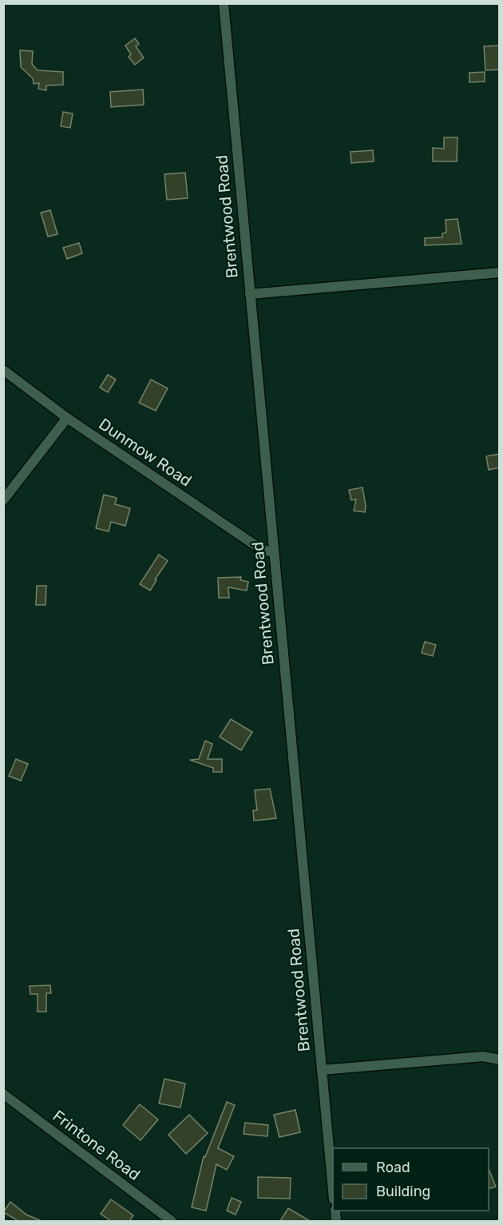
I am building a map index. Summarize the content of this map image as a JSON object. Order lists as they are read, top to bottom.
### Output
{
  "streets": {
    "street": ["Brentwood Road", "Dunmow Road", "Frintone Road"]
  },
  "crossings": [
    ["Brentwood Road", "Dunmow Road"]
  ],
  "legend": ["Road", "Building"]
}
